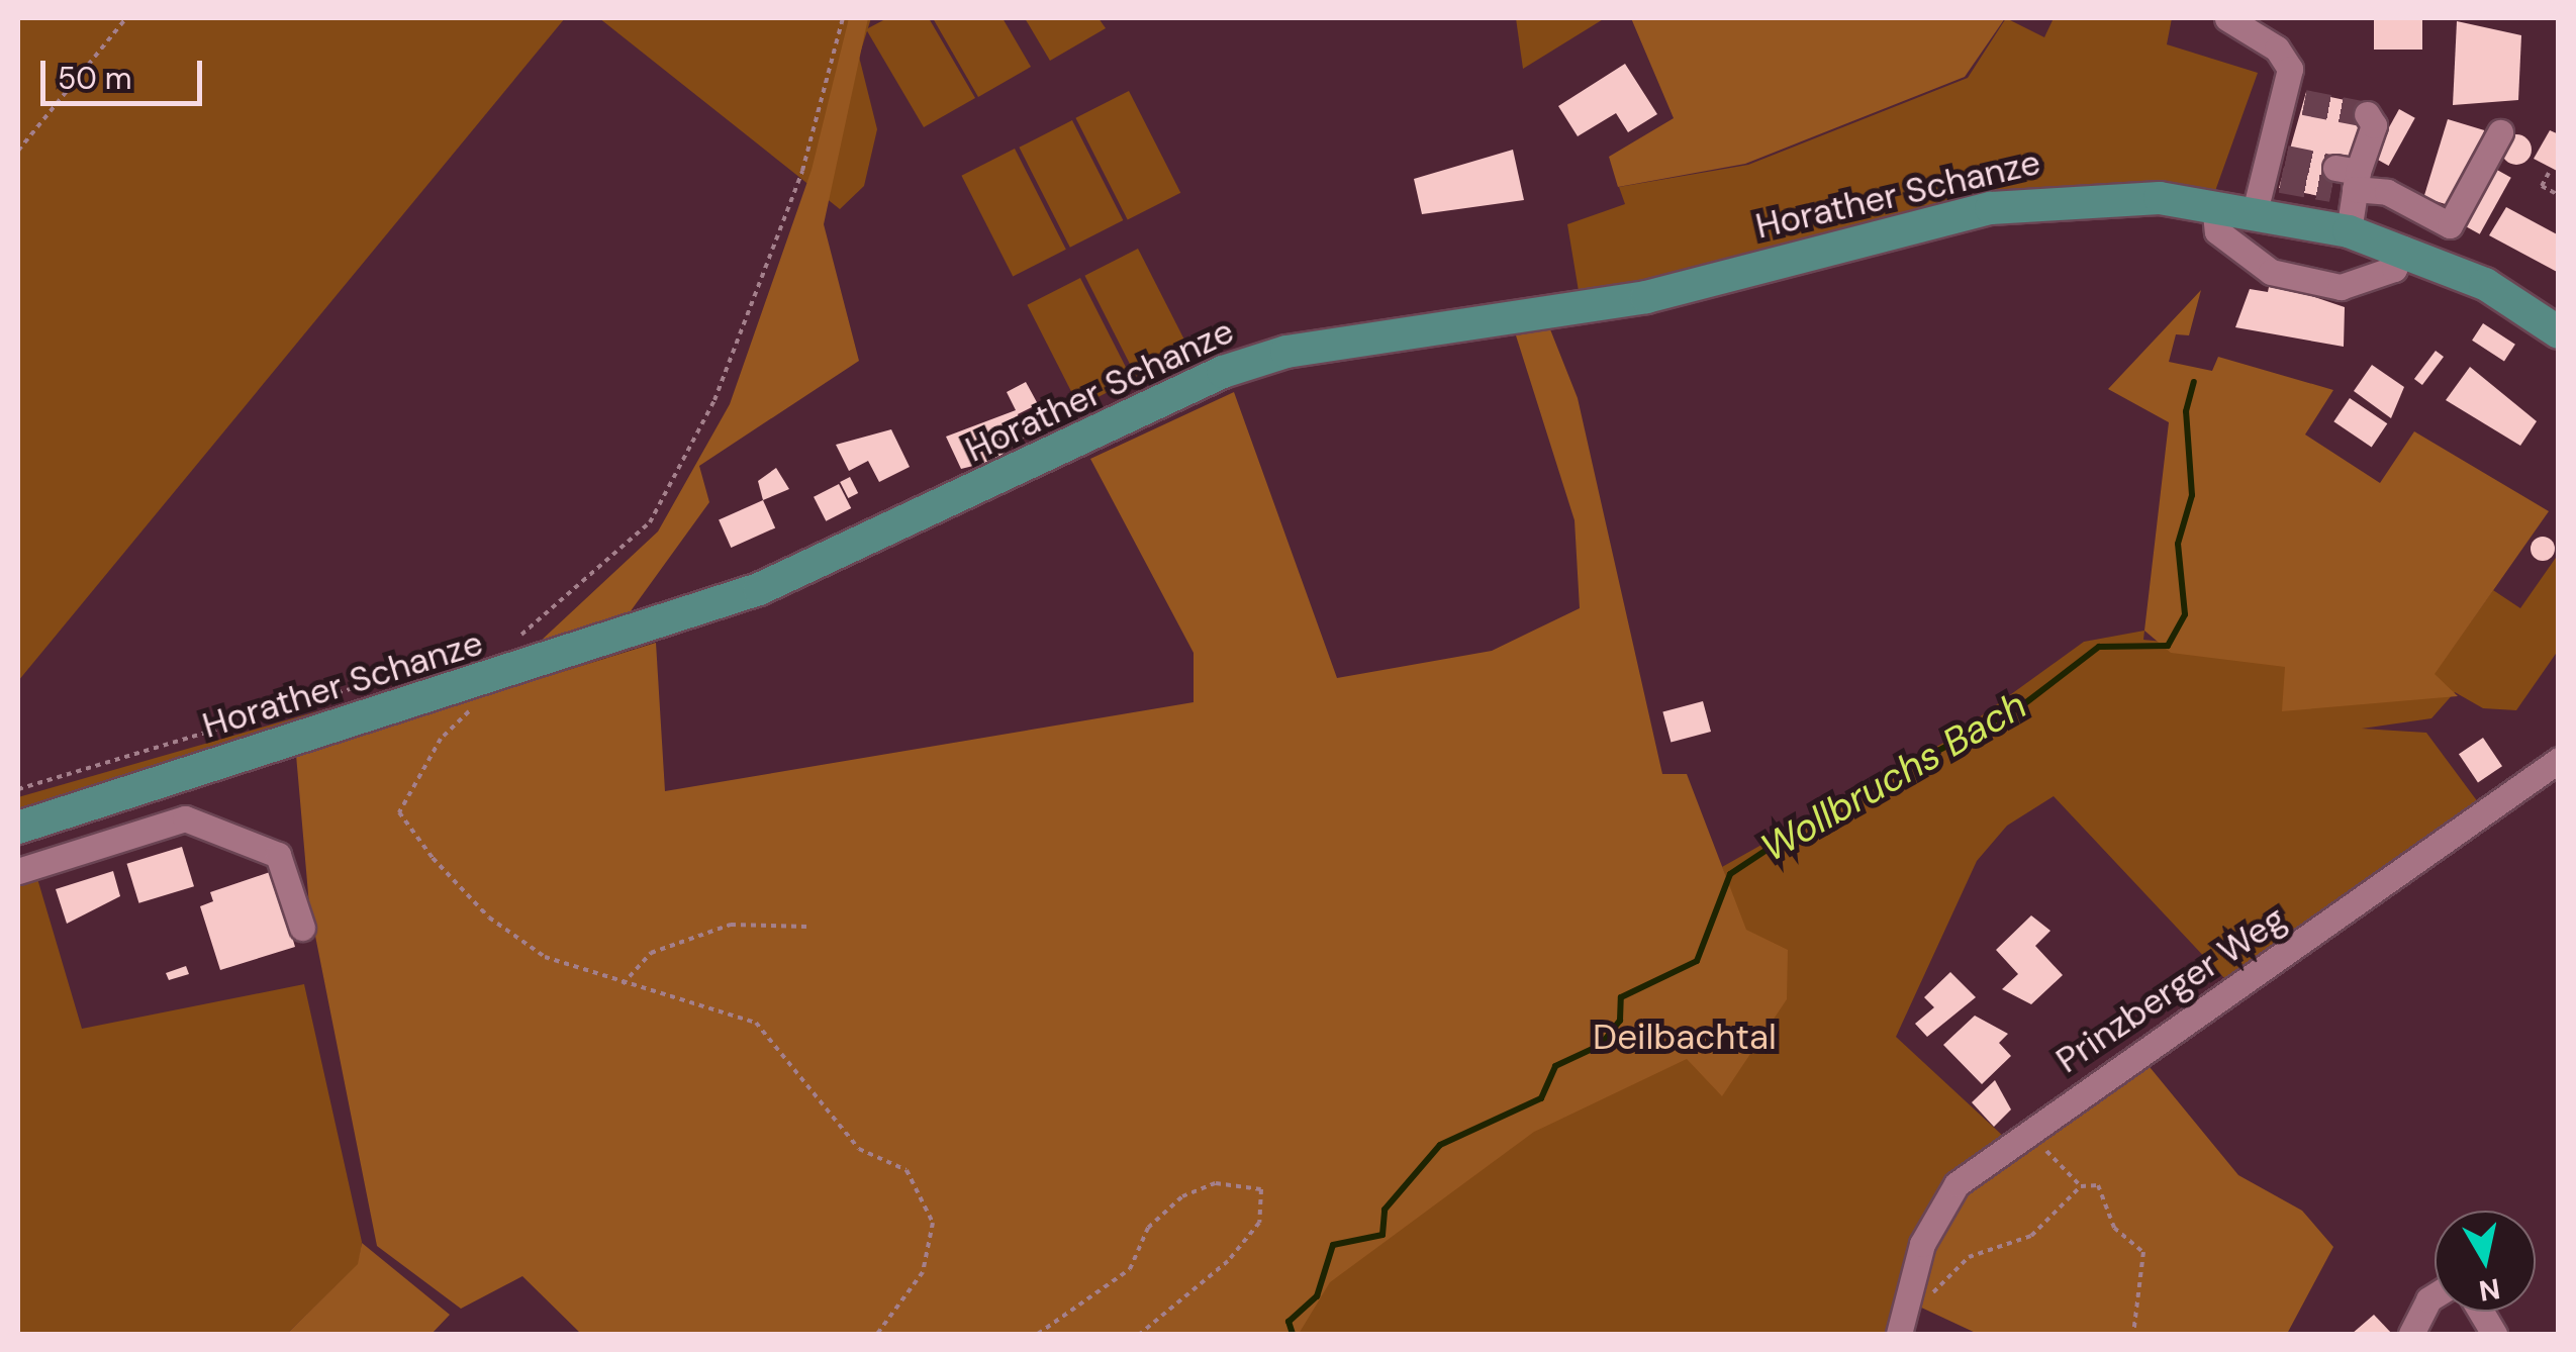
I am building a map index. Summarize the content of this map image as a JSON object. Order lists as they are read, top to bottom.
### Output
{
  "streets": {
    "main road": ["Horather Schanze"],
    "lane": ["Prinzberger Weg"]
  },
  "water": ["Wollbruchs Bach"],
  "parks": ["Deilbachtal"],
  "scale_bar": "50 m",
  "north": "bottom"
}
